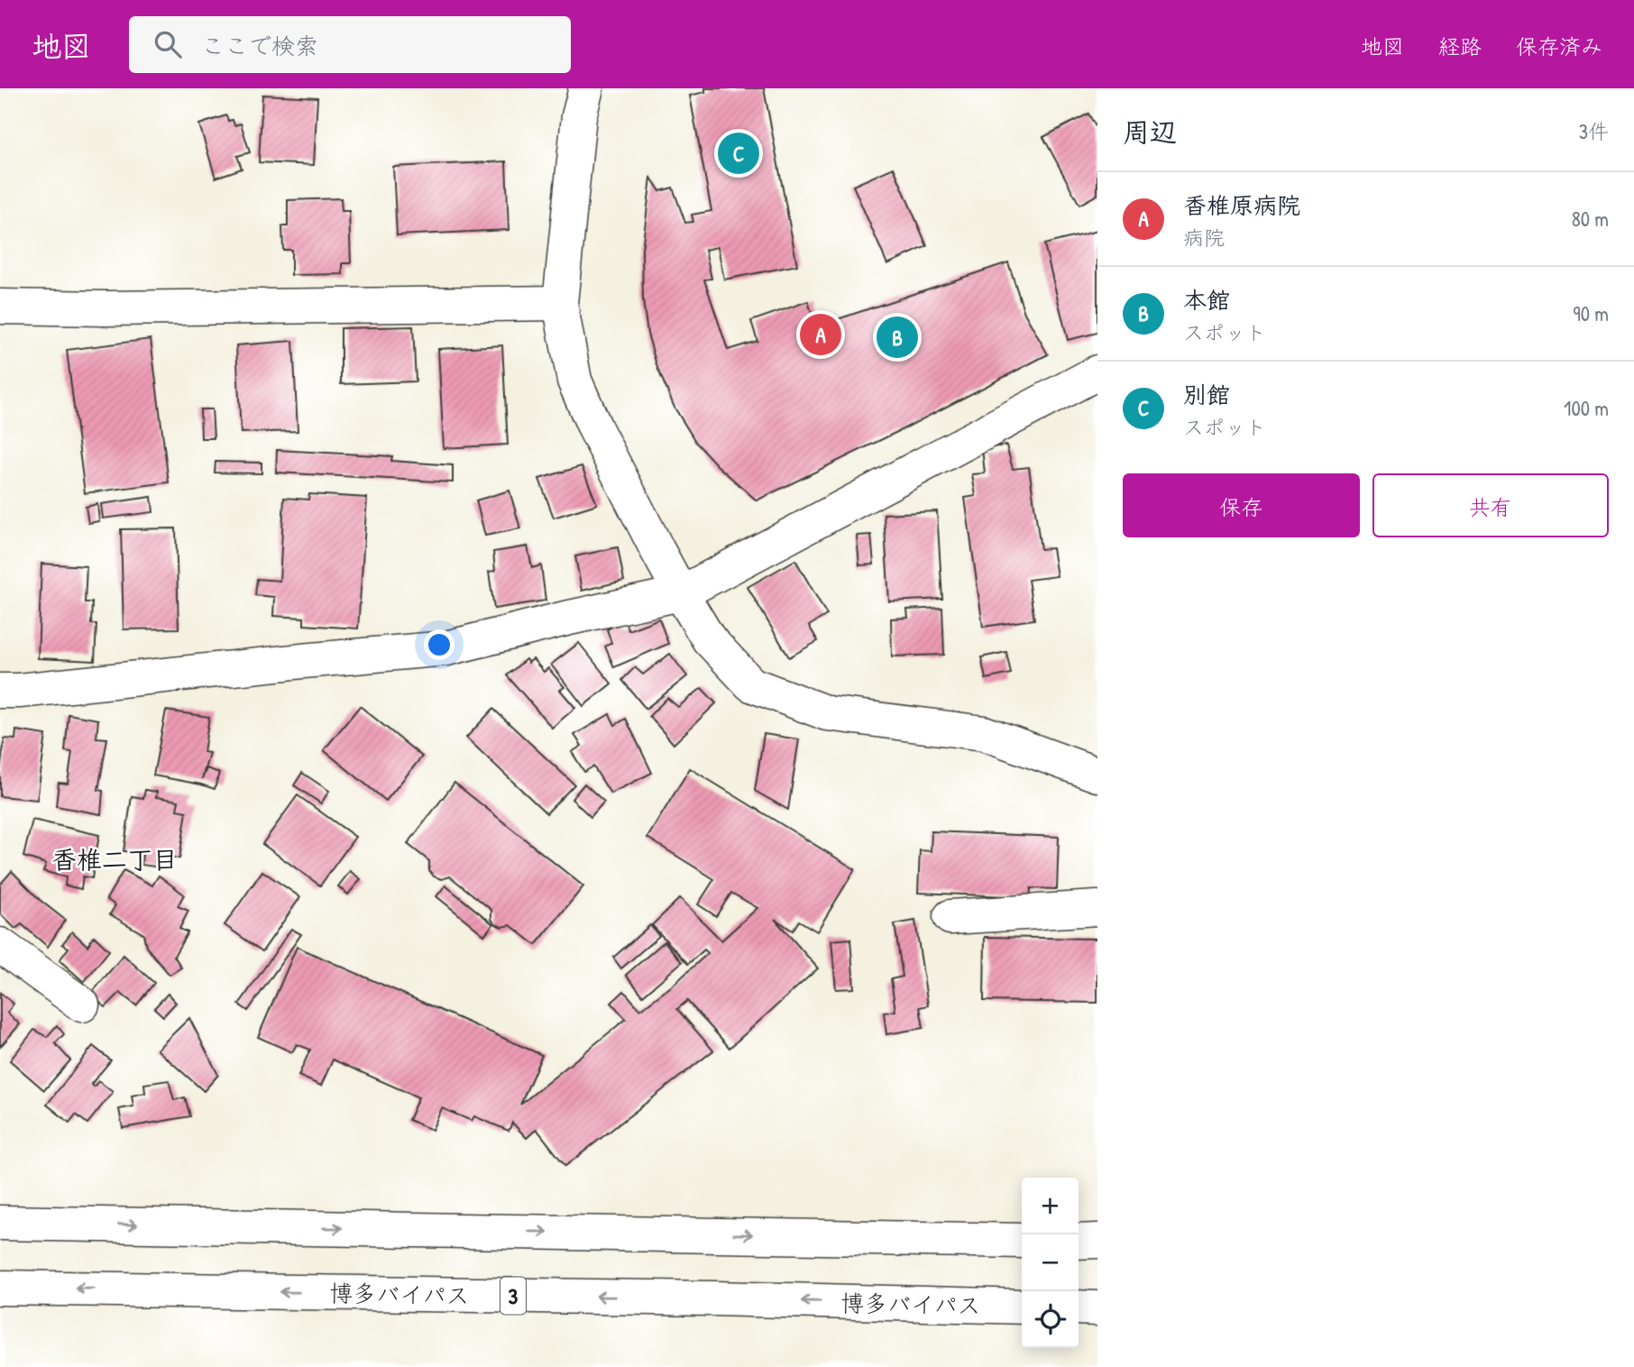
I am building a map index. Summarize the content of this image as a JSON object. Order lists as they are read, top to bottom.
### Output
{
  "streets": {
    "main road": ["博多バイパス", "3"]
  },
  "districts": ["香椎二丁目"],
  "page": {
    "header": "地図",
    "search": "ここで検索",
    "nav": ["地図", "経路", "保存済み"],
    "heading": ["周辺", "3件"],
    "pins": ["C", "A", "B"],
    "list": [
      {
        "mark": "A",
        "name": "香椎原病院",
        "note": "病院",
        "value": "80 m"
      },
      {
        "mark": "B",
        "name": "本館",
        "note": "スポット",
        "value": "90 m"
      },
      {
        "mark": "C",
        "name": "別館",
        "note": "スポット",
        "value": "100 m"
      }
    ],
    "buttons": ["保存", "共有"],
    "map_buttons": ["+", "−"]
  }
}
